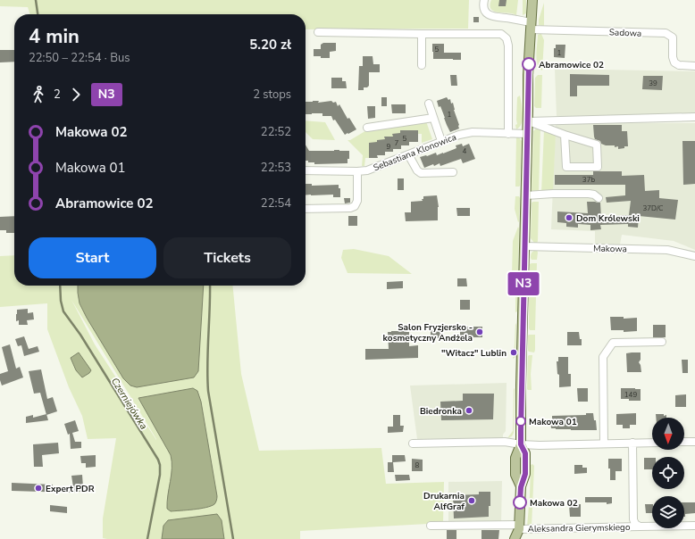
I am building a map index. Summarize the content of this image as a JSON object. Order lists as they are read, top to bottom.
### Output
{
  "streets": {
    "street": [
      "Sadowa",
      "Sebastiana Klonowica",
      "Makowa",
      "Aleksandra Gierymskiego"
    ]
  },
  "water": ["Czerniejówka"],
  "places": [
    "Abramowice 02",
    "Dom Królewski",
    "Salon Fryzjersko - kosmetyczny Andżela",
    "\"Witacz\" Lublin",
    "Biedronka",
    "Makowa 01",
    "Expert PDR",
    "Drukarnia AlfGraf",
    "Makowa 02"
  ],
  "lines": ["bus line N3"],
  "house_numbers": [
    "5",
    "1",
    "39",
    "1",
    "5",
    "7",
    "9",
    "4",
    "37b",
    "37D/C",
    "149",
    "8"
  ],
  "north": "bottom",
  "page": {
    "on_map": "N3",
    "heading": ["4 min", "22:50 – 22:54 · Bus", "5.20 zł"],
    "legs": ["2", "N3", "2 stops"],
    "list": [
      {
        "name": "Makowa 02",
        "value": "22:52"
      },
      {
        "name": "Makowa 01",
        "value": "22:53"
      },
      {
        "name": "Abramowice 02",
        "value": "22:54"
      }
    ],
    "buttons": ["Start", "Tickets"]
  }
}
